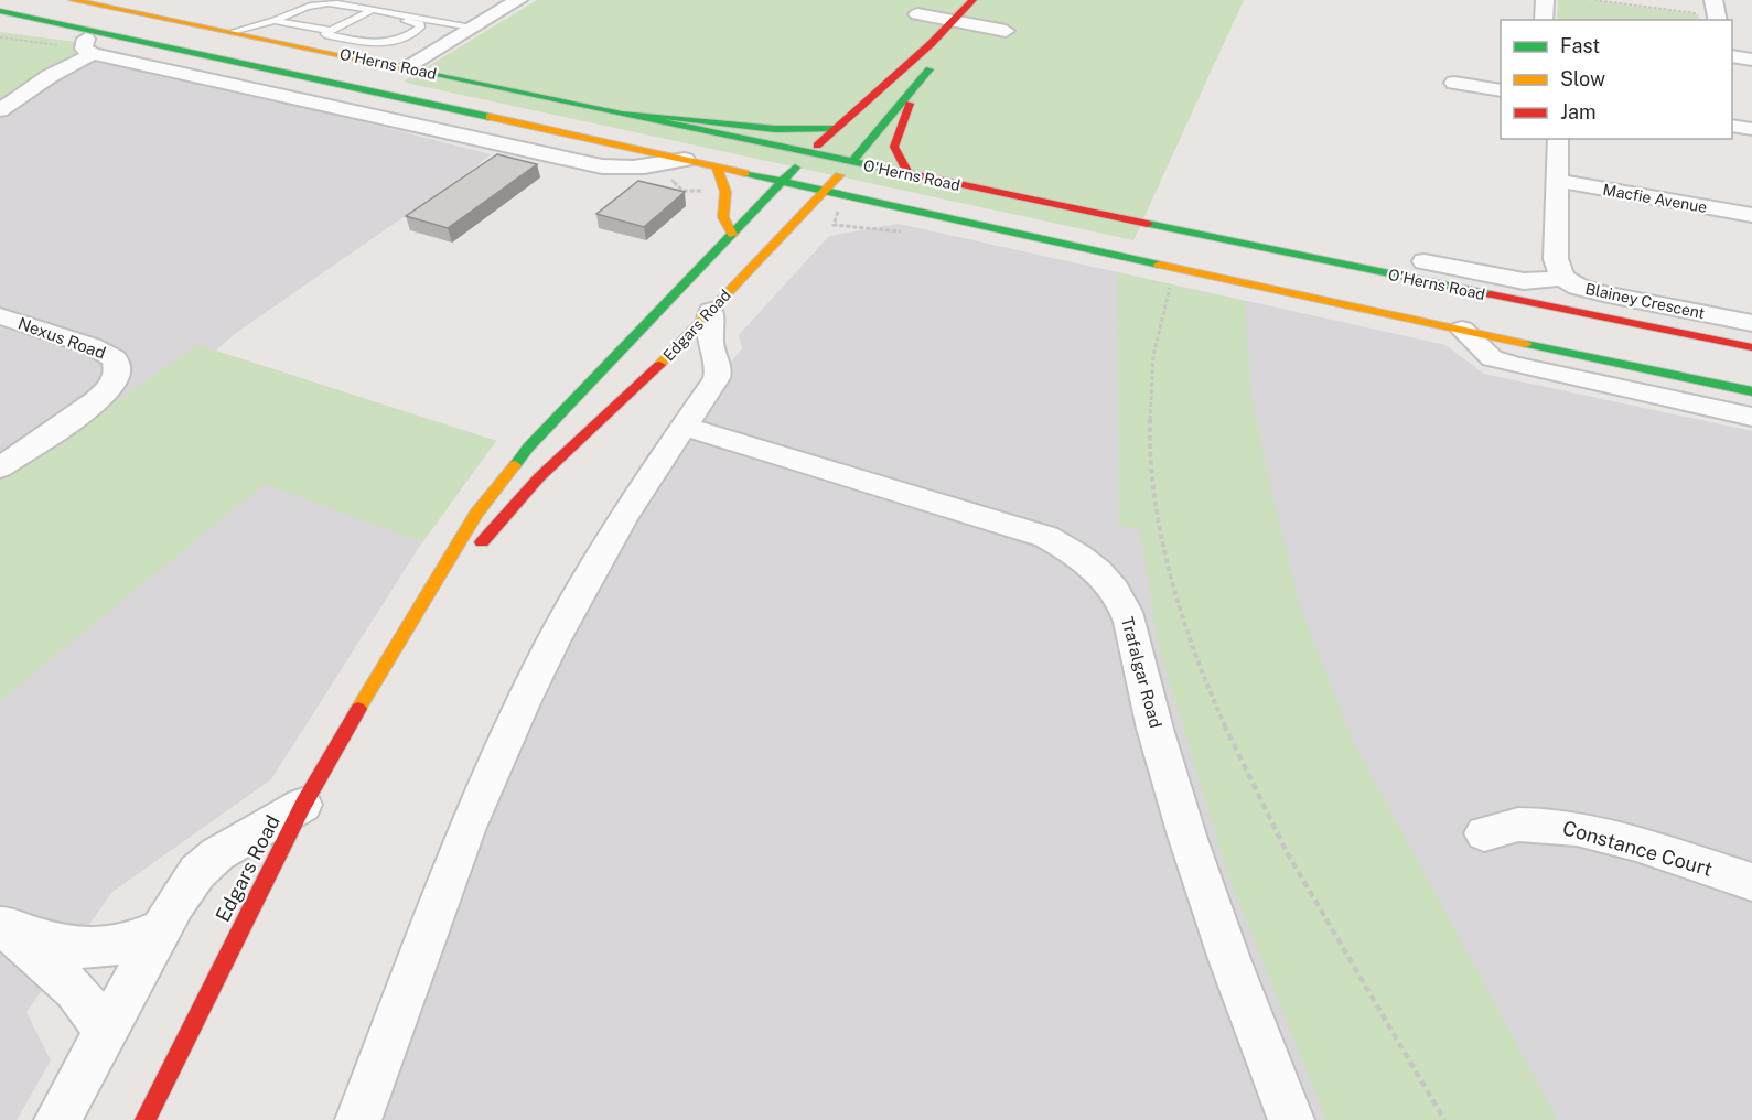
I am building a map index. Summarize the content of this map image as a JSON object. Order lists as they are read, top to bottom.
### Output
{
  "streets": {
    "main road": ["O'Herns Road", "Edgars Road"],
    "street": [
      "Macfie Avenue",
      "Blainey Crescent",
      "Nexus Road",
      "Trafalgar Road",
      "Constance Court"
    ]
  },
  "crossings": [
    ["O'Herns Road", "Edgars Road"],
    ["Macfie Avenue", "Blainey Crescent"]
  ],
  "legend": ["Fast", "Slow", "Jam"]
}
